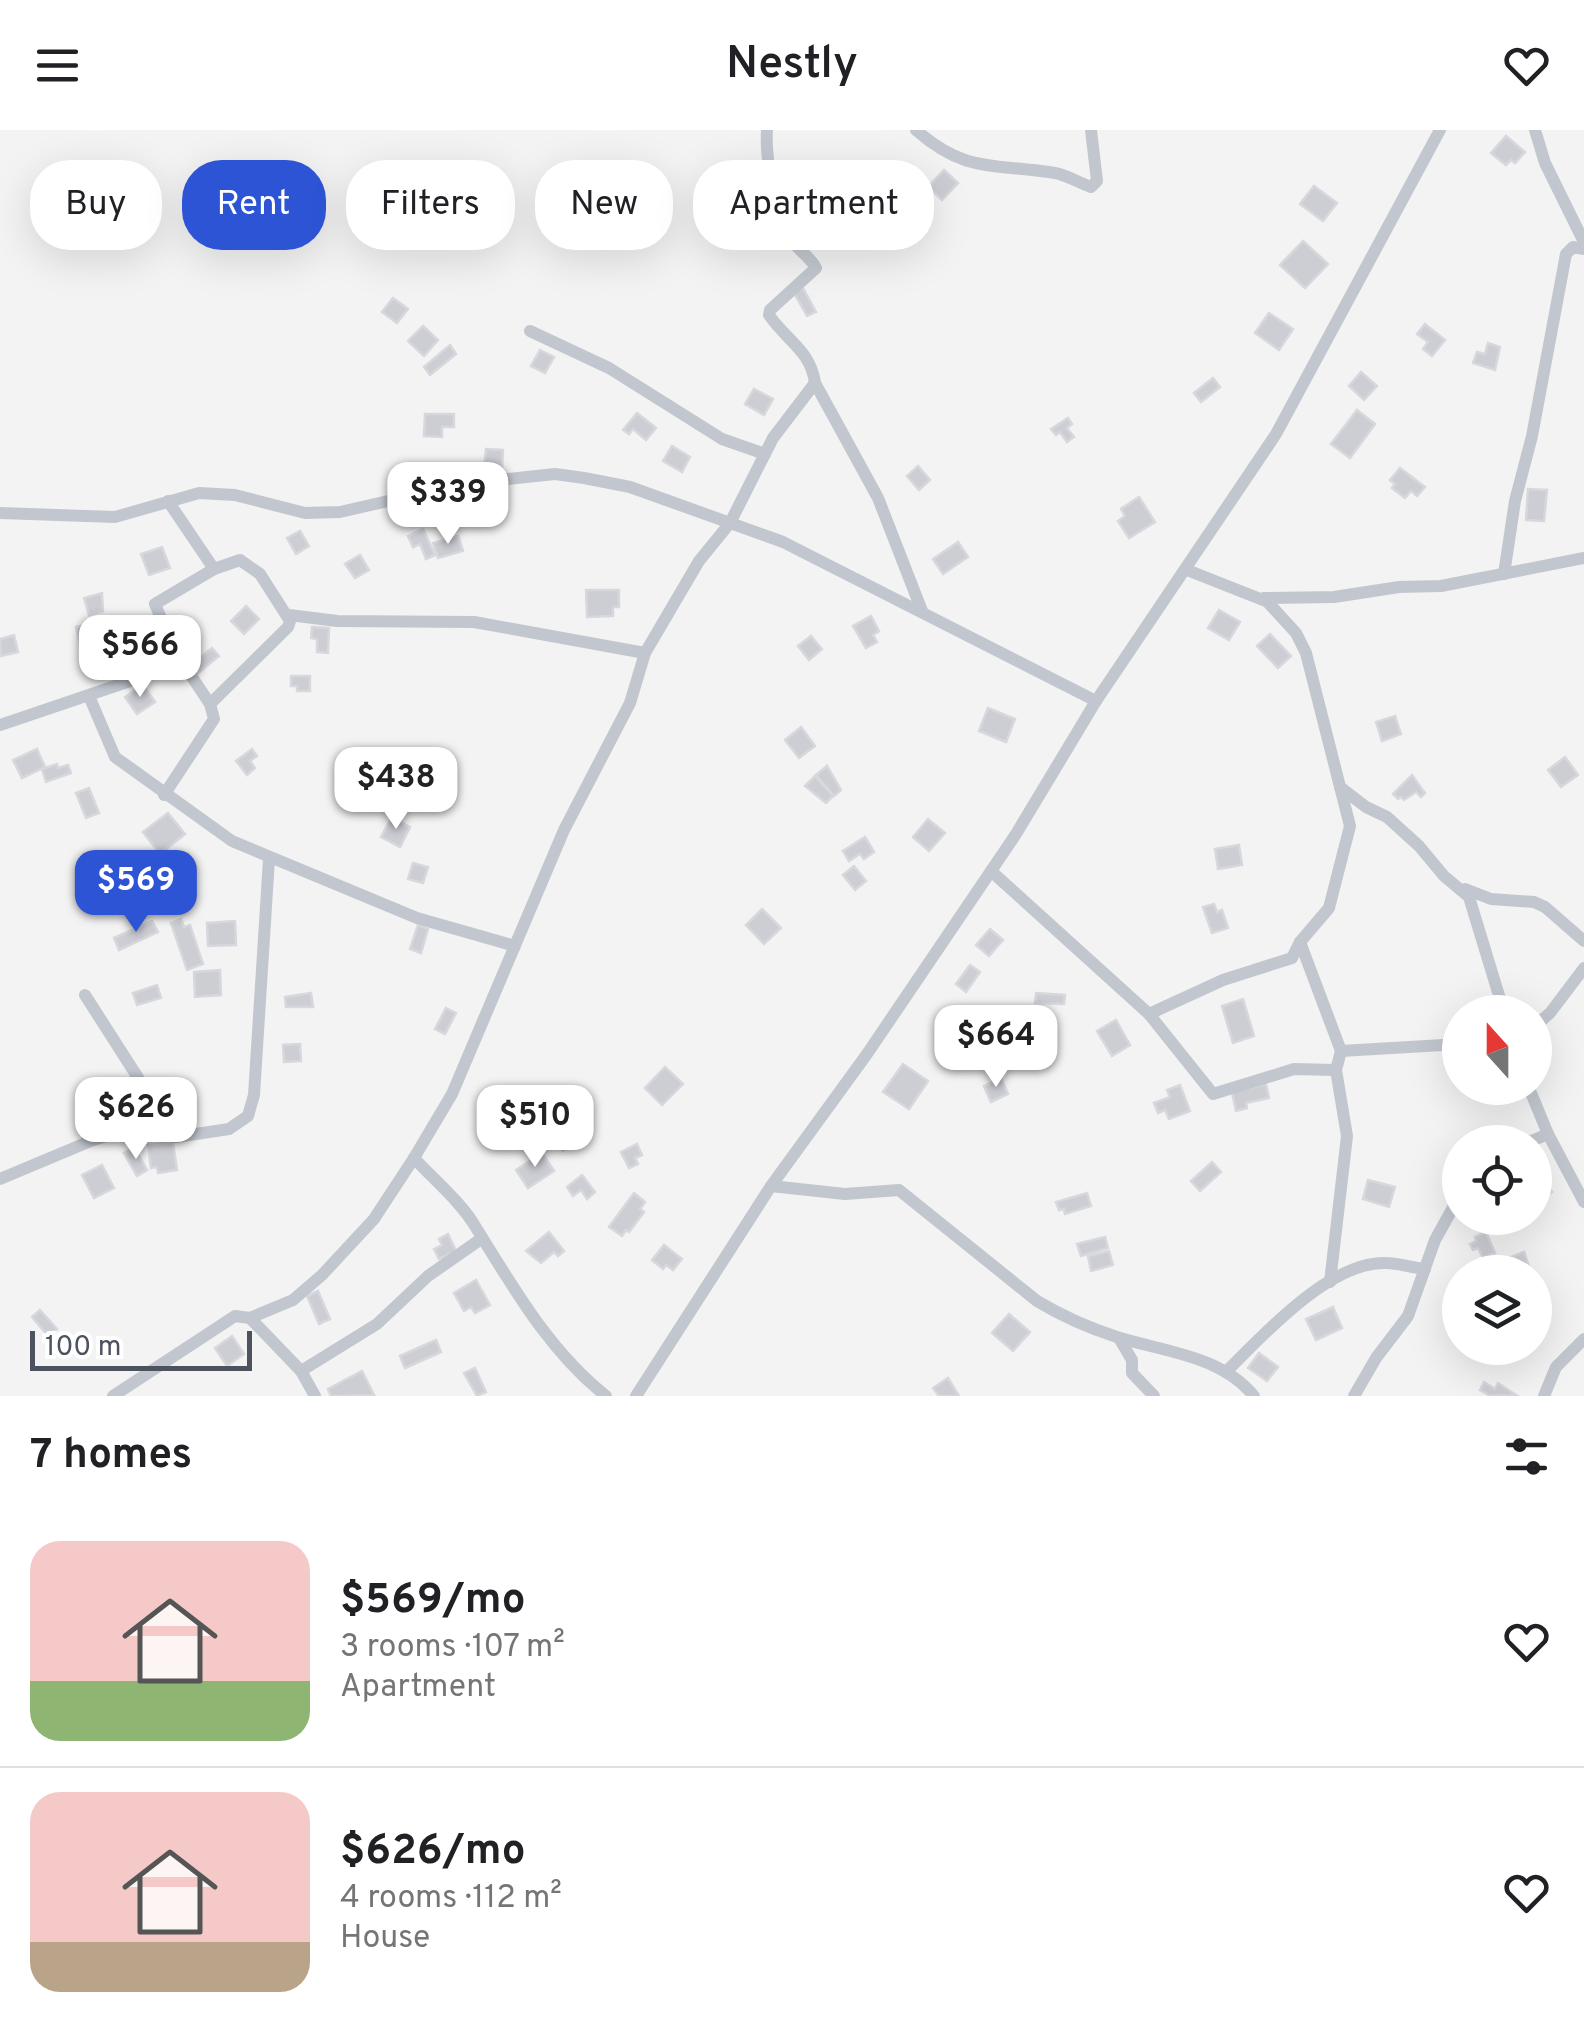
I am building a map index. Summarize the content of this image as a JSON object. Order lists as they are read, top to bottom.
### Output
{
  "scale_bar": "100 m",
  "north": "top",
  "page": {
    "header": "Nestly",
    "chip": [
      "Buy",
      "Rent",
      "Filters",
      "New",
      "Apartment"
    ],
    "price": [
      "$339",
      "$566",
      "$438",
      "$569",
      "$664",
      "$626",
      "$510"
    ],
    "scale": "100 m",
    "heading": "7 homes",
    "list": [
      {
        "name": "$569/mo",
        "note": "3 rooms · 107 m² · Apartment"
      },
      {
        "name": "$626/mo",
        "note": "4 rooms · 112 m² · House"
      }
    ]
  }
}
